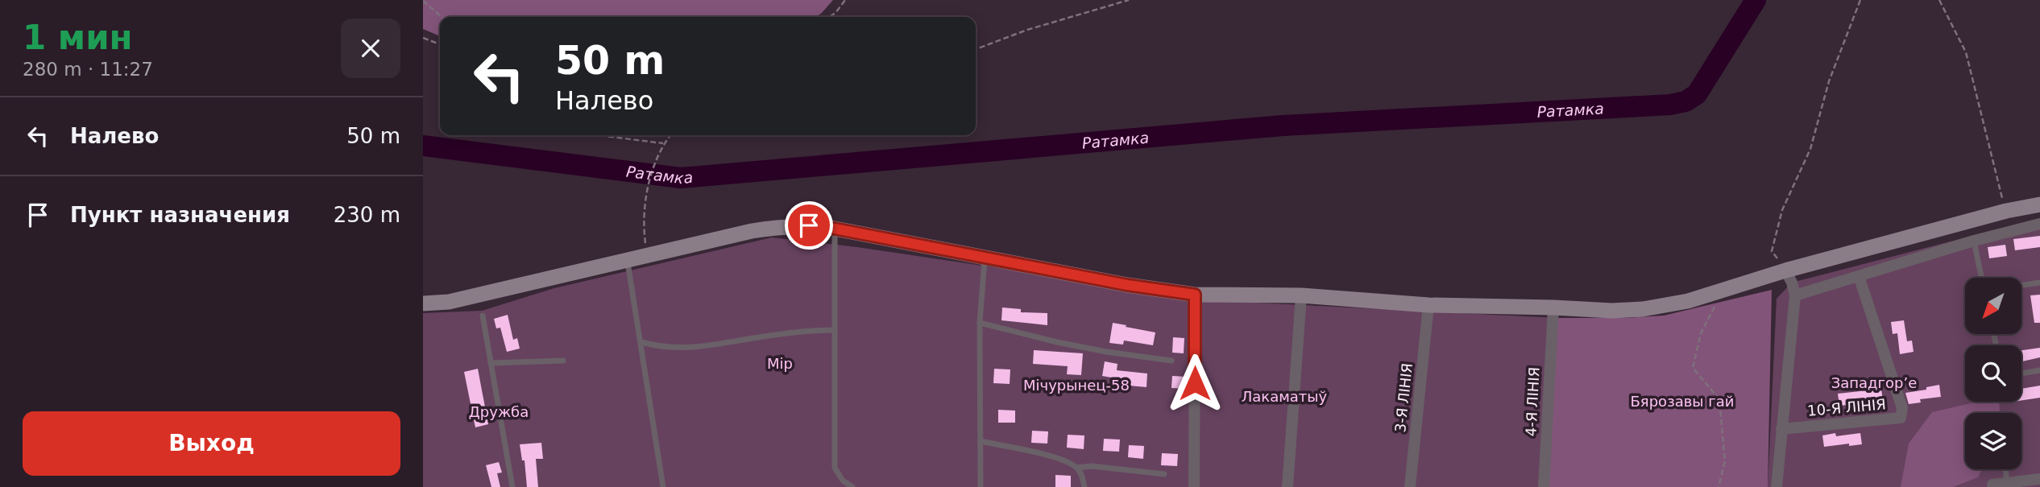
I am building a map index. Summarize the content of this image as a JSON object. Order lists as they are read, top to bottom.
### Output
{
  "streets": {
    "street": ["3-Я ЛІНІЯ", "4-Я ЛІНІЯ", "10-Я ЛІНІЯ"]
  },
  "water": ["Ратамка"],
  "parks": [
    "Мір",
    "Западгорʼе",
    "Мічурынец-58",
    "Лакаматыў",
    "Бярозавы гай",
    "Дружба"
  ],
  "north": "bottom left",
  "page": {
    "heading": ["1 мин", "280 m · 11:27"],
    "turn": ["50 m", "Налево"],
    "list": [
      {
        "name": "Налево",
        "value": "50 m"
      },
      {
        "name": "Пункт назначения",
        "value": "230 m"
      }
    ],
    "buttons": "Выход"
  }
}
